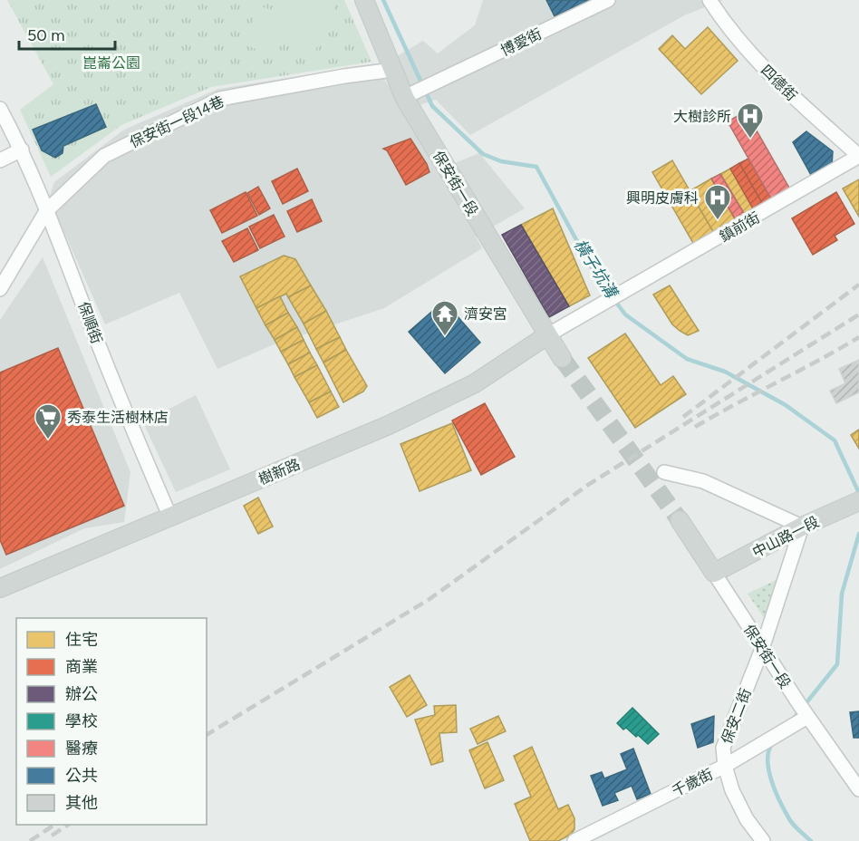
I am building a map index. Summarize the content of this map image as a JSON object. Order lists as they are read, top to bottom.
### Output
{
  "streets": {
    "main road": ["保安街一段", "樹新路", "中山路一段"],
    "street": [
      "博愛街",
      "四德街",
      "保安街一段14巷",
      "鎮前街",
      "保順街",
      "保安二街",
      "千歲街"
    ]
  },
  "crossings": [
    ["博愛街", "保安街一段"],
    ["四德街", "鎮前街"],
    ["保安街一段14巷", "保安街一段"],
    ["保安街一段14巷", "保順街"],
    ["保安街一段", "鎮前街"],
    ["保安街一段", "樹新路"],
    ["保安街一段", "中山路一段"],
    ["保安街一段", "保安二街"],
    ["保安街一段", "千歲街"],
    ["鎮前街", "樹新路"],
    ["保順街", "樹新路"],
    ["中山路一段", "保安二街"],
    ["保安二街", "千歲街"]
  ],
  "water": ["橫子坑溝"],
  "parks": ["崑崙公園"],
  "places": {
    "hospital": ["大樹診所", "興明皮膚科"],
    "temple": ["濟安宮"],
    "supermarket": ["秀泰生活樹林店"]
  },
  "legend": [
    "住宅",
    "商業",
    "辦公",
    "學校",
    "醫療",
    "公共",
    "其他"
  ],
  "scale_bar": "50 m"
}
